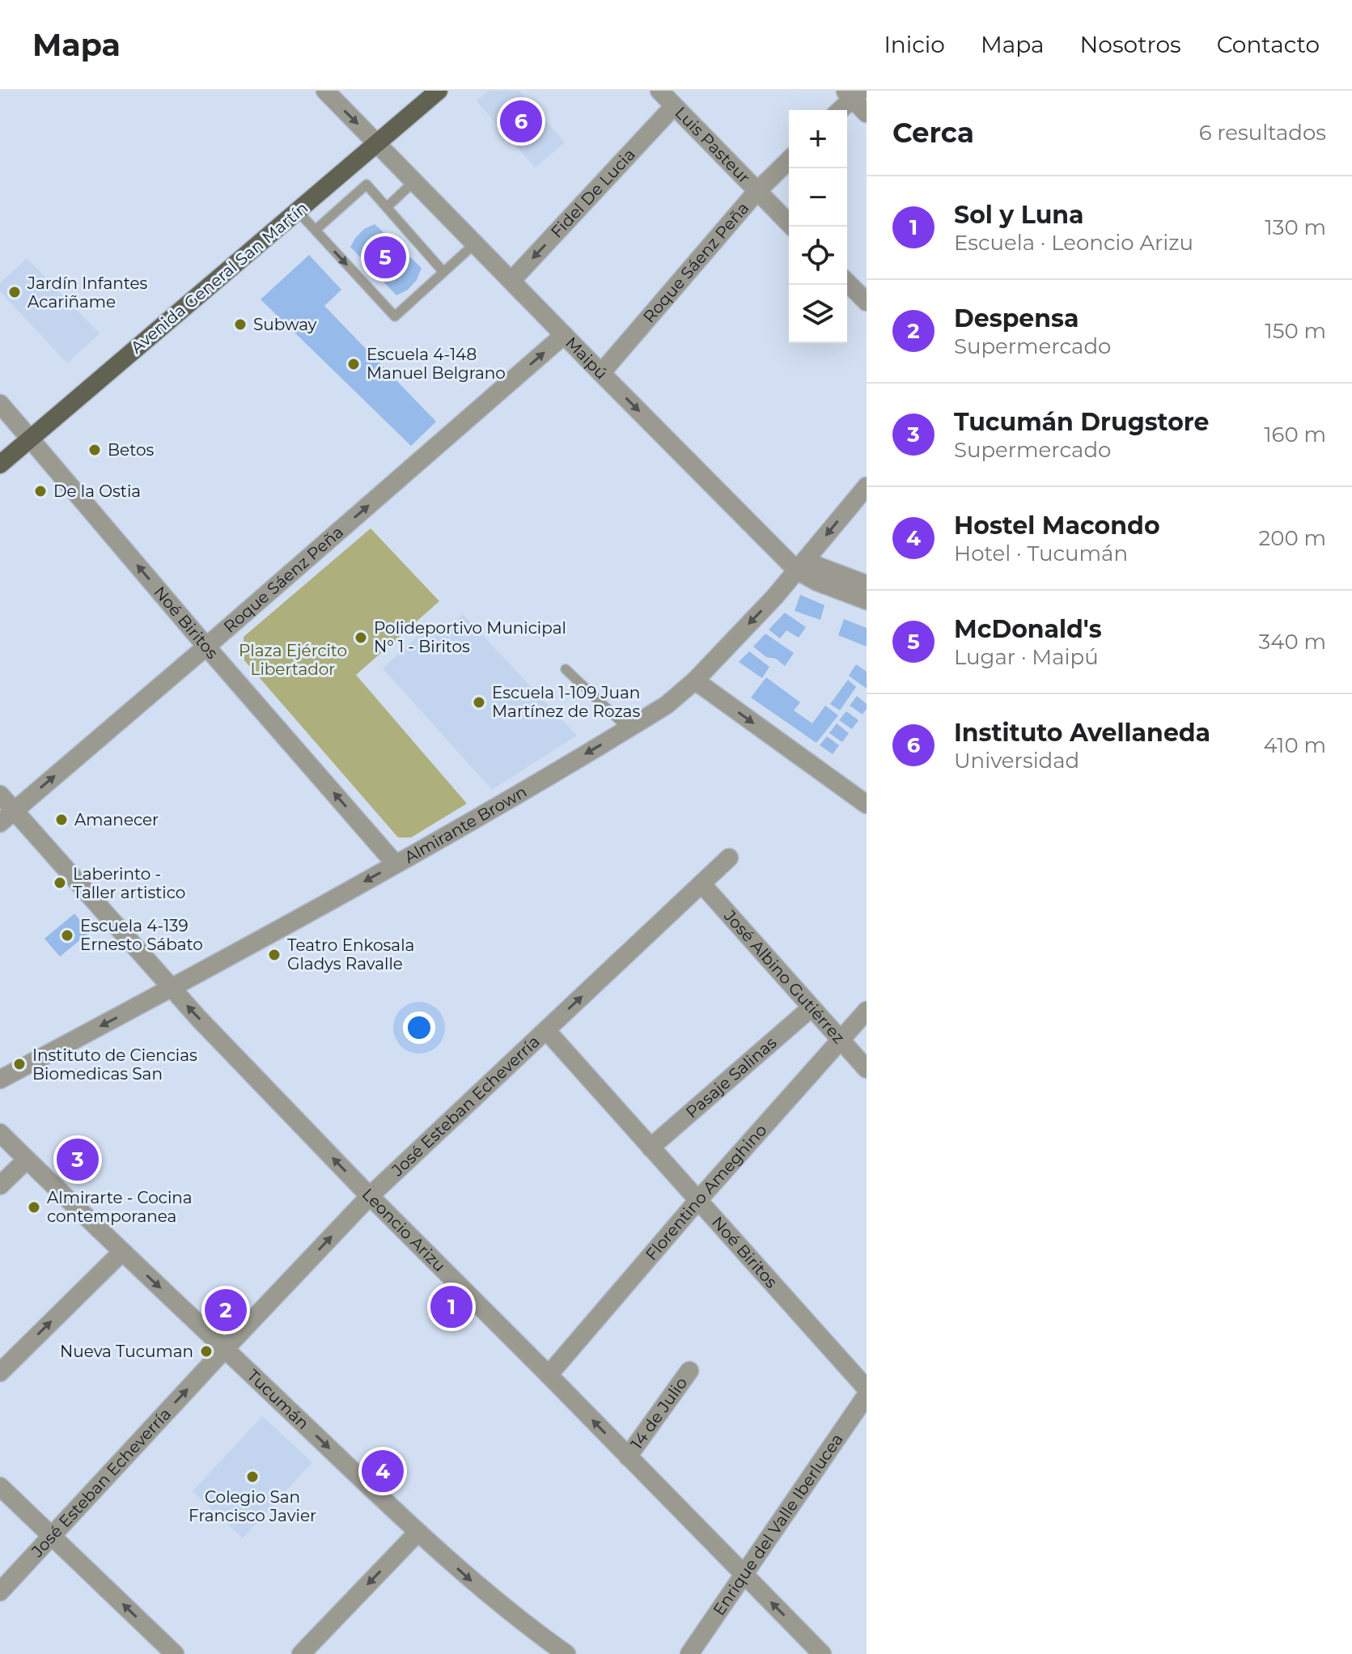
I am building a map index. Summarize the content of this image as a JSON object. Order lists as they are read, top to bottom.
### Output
{
  "streets": {
    "main road": ["Avenida General San Martín"],
    "street": [
      "Luis Pasteur",
      "Fidel De Lucia",
      "Roque Sáenz Peña",
      "Maipú",
      "Noé Biritos",
      "Almirante Brown",
      "José Albino Gutiérrez",
      "Pasaje Salinas",
      "José Esteban Echeverría",
      "Florentino Ameghino",
      "Leoncio Arizu",
      "Tucumán",
      "14 de Julio",
      "Enrique del Valle Iberlucea"
    ]
  },
  "crossings": [
    ["Luis Pasteur", "Fidel De Lucia"],
    ["Luis Pasteur", "Roque Sáenz Peña"],
    ["Fidel De Lucia", "Maipú"],
    ["Roque Sáenz Peña", "Maipú"],
    ["Roque Sáenz Peña", "Noé Biritos"],
    ["Roque Sáenz Peña", "Leoncio Arizu"],
    ["Avenida General San Martín", "Maipú"],
    ["Avenida General San Martín", "Noé Biritos"],
    ["Maipú", "Almirante Brown"],
    ["Noé Biritos", "Almirante Brown"],
    ["Noé Biritos", "Pasaje Salinas"],
    ["Noé Biritos", "José Esteban Echeverría"],
    ["Noé Biritos", "Florentino Ameghino"],
    ["Almirante Brown", "Leoncio Arizu"],
    ["José Albino Gutiérrez", "Pasaje Salinas"],
    ["José Albino Gutiérrez", "José Esteban Echeverría"],
    ["José Albino Gutiérrez", "Florentino Ameghino"],
    ["José Esteban Echeverría", "Leoncio Arizu"],
    ["José Esteban Echeverría", "Tucumán"],
    ["Florentino Ameghino", "Leoncio Arizu"],
    ["Leoncio Arizu", "14 de Julio"],
    ["Leoncio Arizu", "Enrique del Valle Iberlucea"]
  ],
  "one_way": [
    "Fidel De Lucia",
    "Roque Sáenz Peña",
    "Maipú",
    "Noé Biritos",
    "Almirante Brown",
    "José Esteban Echeverría",
    "Leoncio Arizu",
    "Tucumán"
  ],
  "parks": ["Plaza Ejército Libertador"],
  "places": [
    "Jardín Infantes Acariñame",
    "Subway",
    "Escuela 4-148 Manuel Belgrano",
    "Betos",
    "De la Ostia",
    "Polideportivo Municipal N° 1 - Biritos",
    "Escuela 1-109 Juan Martínez de Rozas",
    "Amanecer",
    "Laberinto - Taller artistico",
    "Escuela 4-139 Ernesto Sábato",
    "Teatro Enkosala Gladys Ravalle",
    "Instituto de Ciencias Biomedicas San",
    "Almirarte - Cocina contemporanea",
    "Nueva Tucuman",
    "Colegio San Francisco Javier"
  ],
  "page": {
    "header": "Mapa",
    "nav": [
      "Inicio",
      "Mapa",
      "Nosotros",
      "Contacto"
    ],
    "heading": ["Cerca", "6 resultados"],
    "pins": [
      "6",
      "5",
      "3",
      "1",
      "2",
      "4"
    ],
    "map_buttons": ["+", "−"],
    "list": [
      {
        "mark": "1",
        "name": "Sol y Luna",
        "note": "Escuela · Leoncio Arizu",
        "value": "130 m"
      },
      {
        "mark": "2",
        "name": "Despensa",
        "note": "Supermercado",
        "value": "150 m"
      },
      {
        "mark": "3",
        "name": "Tucumán Drugstore",
        "note": "Supermercado",
        "value": "160 m"
      },
      {
        "mark": "4",
        "name": "Hostel Macondo",
        "note": "Hotel · Tucumán",
        "value": "200 m"
      },
      {
        "mark": "5",
        "name": "McDonald's",
        "note": "Lugar · Maipú",
        "value": "340 m"
      },
      {
        "mark": "6",
        "name": "Instituto Avellaneda",
        "note": "Universidad",
        "value": "410 m"
      }
    ]
  }
}
